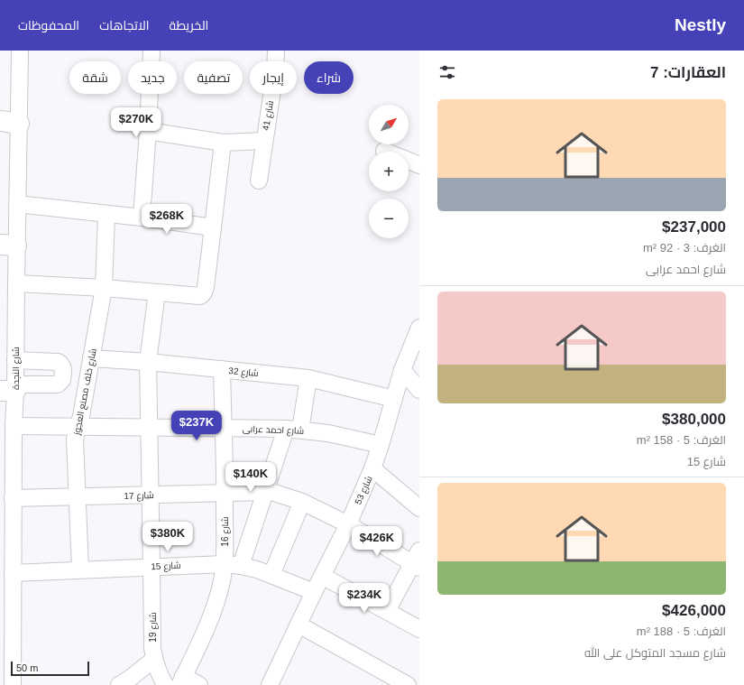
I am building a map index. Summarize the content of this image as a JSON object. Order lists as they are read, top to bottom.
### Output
{
  "streets": {
    "street": [
      "شارع 41",
      "شارع النجدة",
      "شارع 32",
      "شارع خلف مصنع العجوز",
      "شارع احمد عرابى",
      "شارع 53",
      "شارع 17",
      "شارع 16",
      "شارع 15",
      "شارع 19"
    ]
  },
  "crossings": [
    ["شارع النجدة", "شارع احمد عرابى"],
    ["شارع النجدة", "شارع 17"],
    ["شارع النجدة", "شارع 15"],
    ["شارع 32", "شارع خلف مصنع العجوز"],
    ["شارع 32", "شارع 53"],
    ["شارع 32", "شارع 16"],
    ["شارع 32", "شارع 19"],
    ["شارع خلف مصنع العجوز", "شارع احمد عرابى"],
    ["شارع خلف مصنع العجوز", "شارع 17"],
    ["شارع خلف مصنع العجوز", "شارع 15"],
    ["شارع احمد عرابى", "شارع 53"],
    ["شارع احمد عرابى", "شارع 16"],
    ["شارع احمد عرابى", "شارع 19"],
    ["شارع 53", "شارع 17"],
    ["شارع 53", "شارع 15"],
    ["شارع 17", "شارع 16"],
    ["شارع 17", "شارع 19"],
    ["شارع 16", "شارع 15"],
    ["شارع 15", "شارع 19"]
  ],
  "scale_bar": "50 m",
  "north": "top right",
  "page": {
    "header": "Nestly",
    "nav": ["الخريطة", "الاتجاهات", "المحفوظات"],
    "heading": "العقارات: 7",
    "chip": [
      "شراء",
      "إيجار",
      "تصفية",
      "جديد",
      "شقة"
    ],
    "list": [
      {
        "name": "$237,000",
        "note": "الغرف: 3 · 92 m² · شارع احمد عرابى"
      },
      {
        "name": "$380,000",
        "note": "الغرف: 5 · 158 m² · شارع 15"
      },
      {
        "name": "$426,000",
        "note": "الغرف: 5 · 188 m² · شارع مسجد المتوكل على الله"
      }
    ],
    "map_buttons": ["+", "−"],
    "price": [
      "$270K",
      "$268K",
      "$237K",
      "$140K",
      "$380K",
      "$426K",
      "$234K"
    ],
    "scale": "50 m"
  }
}
